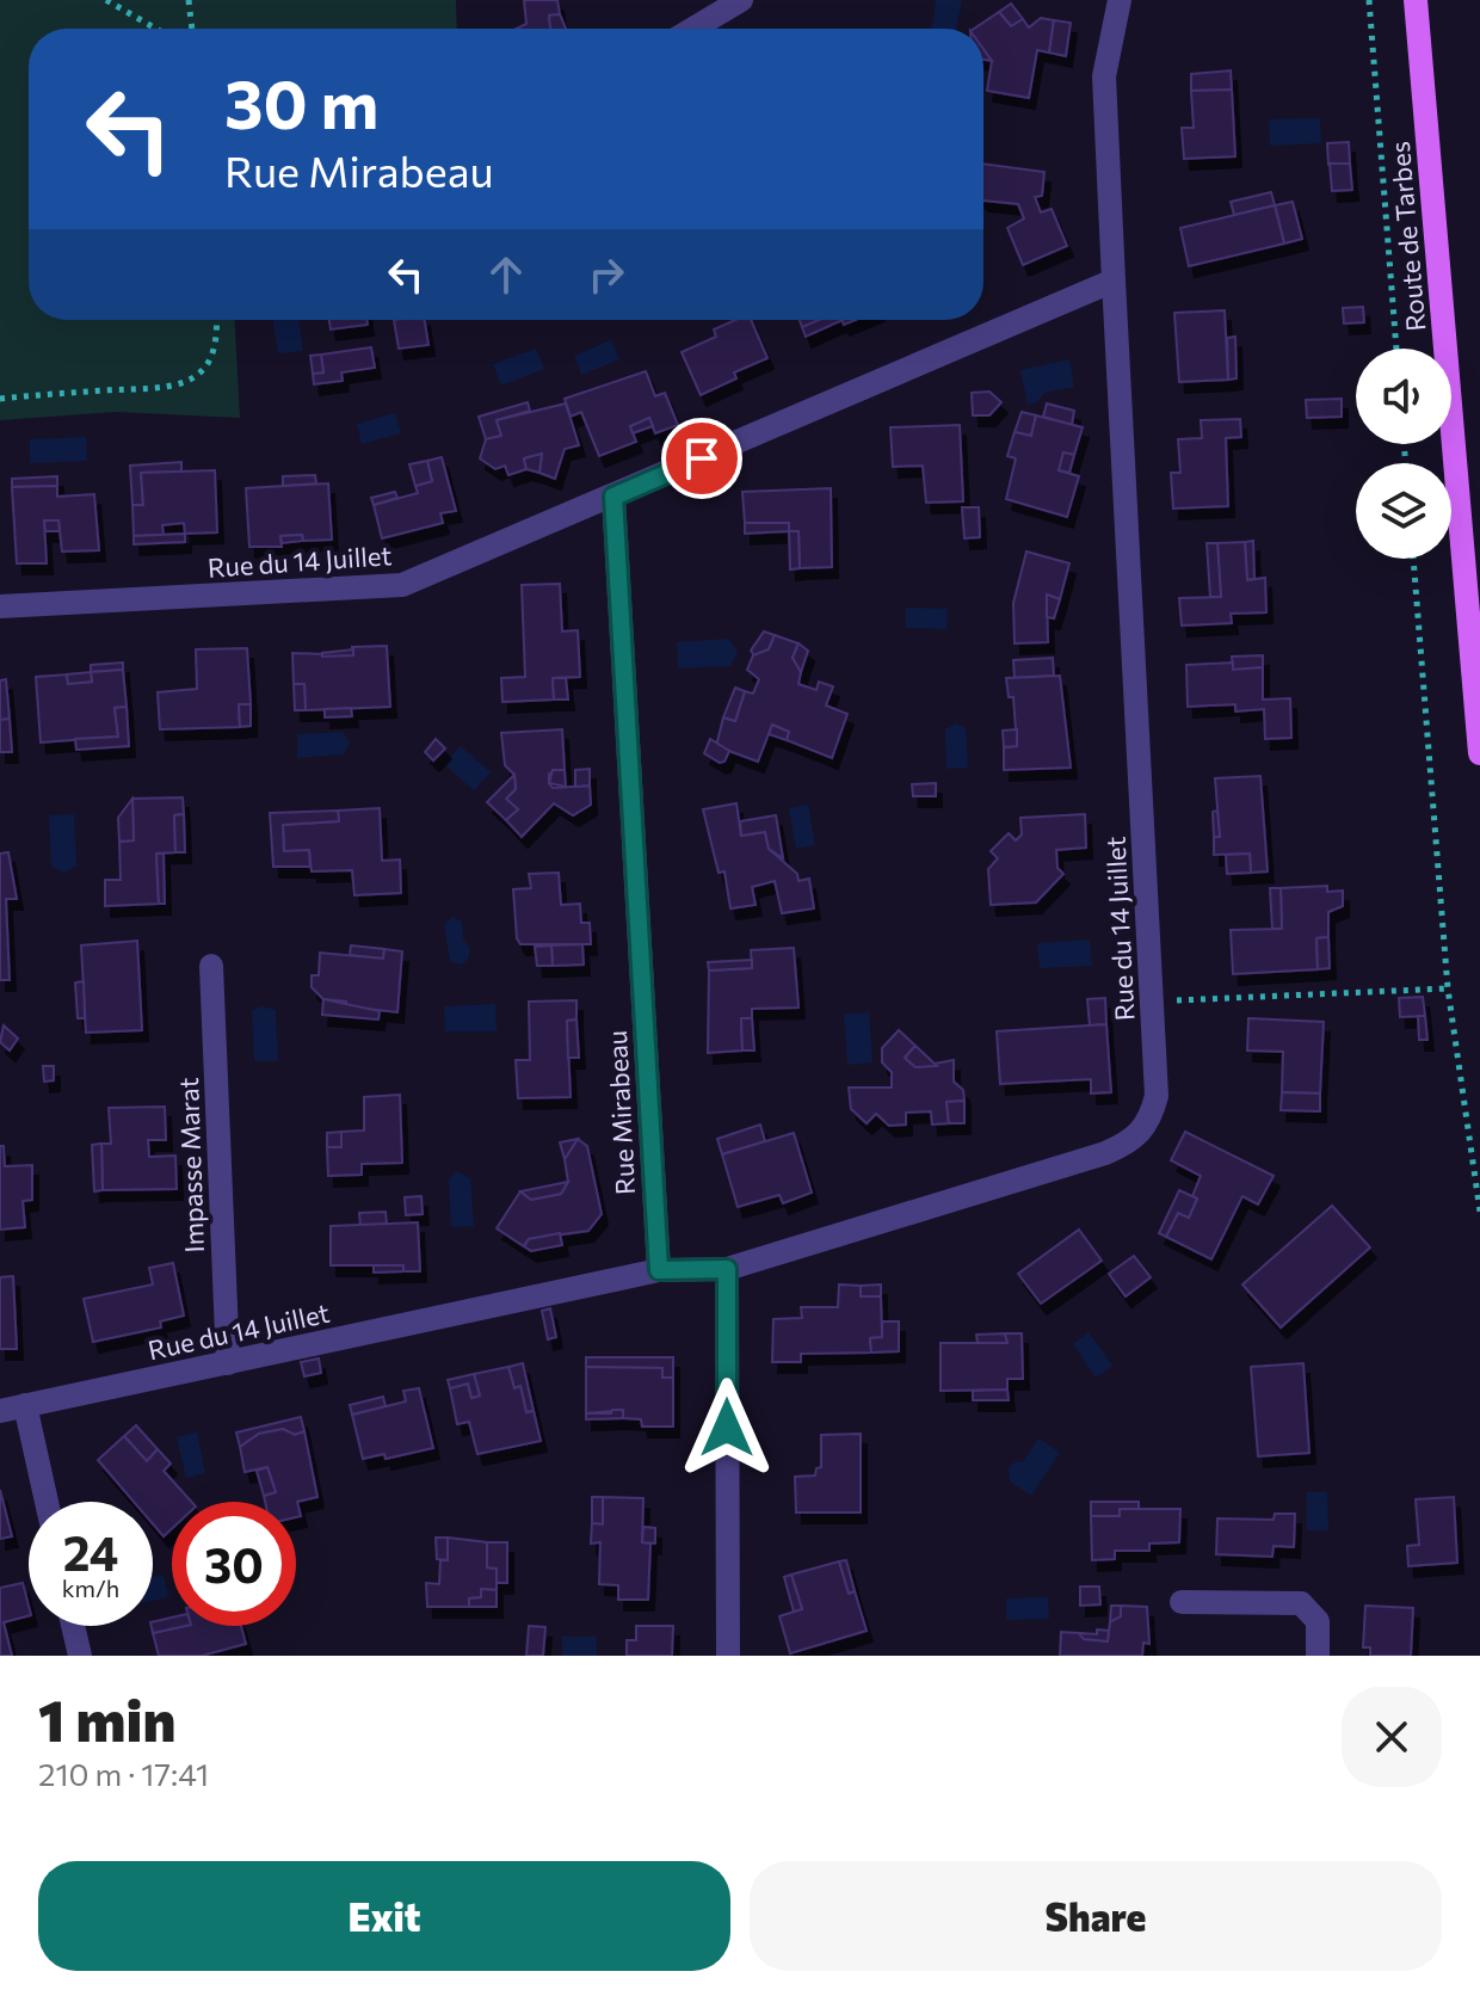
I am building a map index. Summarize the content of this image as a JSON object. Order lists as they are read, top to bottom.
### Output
{
  "streets": {
    "main road": ["Route de Tarbes"],
    "street": ["Rue du 14 Juillet", "Rue Mirabeau", "Impasse Marat"]
  },
  "crossings": [
    ["Rue du 14 Juillet", "Rue Mirabeau"],
    ["Rue du 14 Juillet", "Impasse Marat"]
  ],
  "page": {
    "turn": ["30 m", "Rue Mirabeau"],
    "speed": "24 km/h",
    "limit": "30",
    "heading": ["1 min", "210 m · 17:41"],
    "buttons": ["Exit", "Share"]
  }
}
